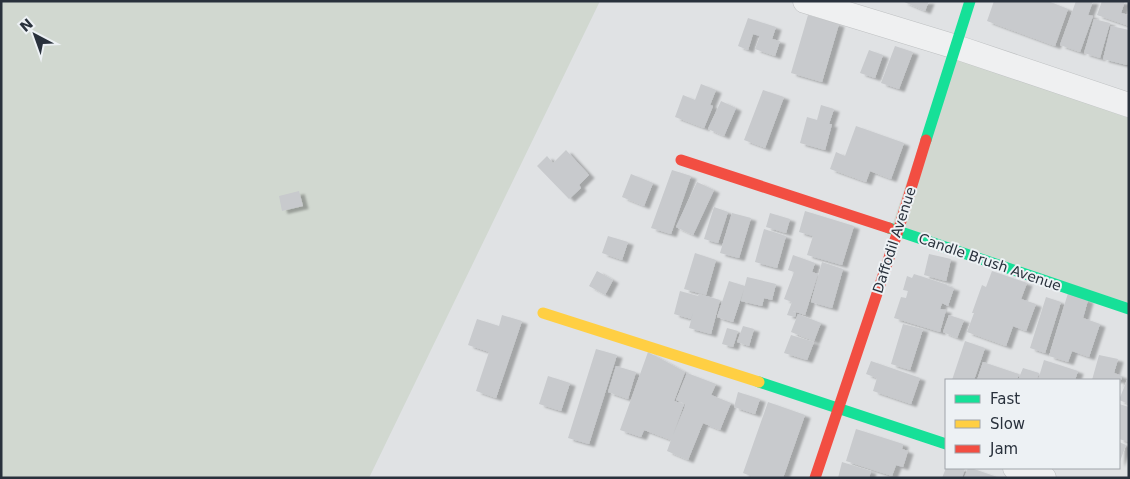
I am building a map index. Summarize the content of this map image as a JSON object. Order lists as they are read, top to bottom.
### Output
{
  "streets": {
    "street": ["Daffodil Avenue", "Candle Brush Avenue"]
  },
  "crossings": [
    ["Daffodil Avenue", "Candle Brush Avenue"]
  ],
  "legend": ["Fast", "Slow", "Jam"],
  "north": "top left"
}
